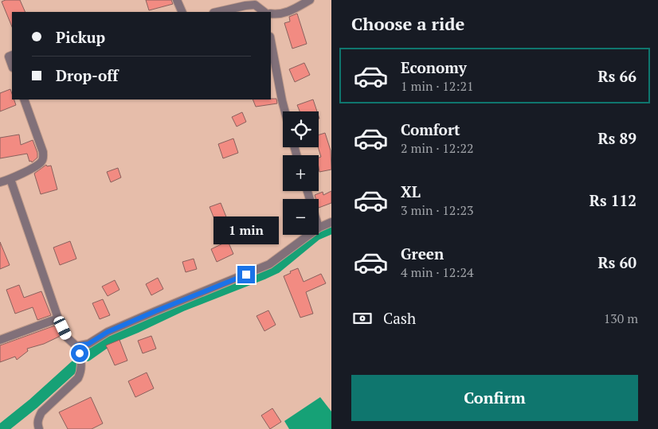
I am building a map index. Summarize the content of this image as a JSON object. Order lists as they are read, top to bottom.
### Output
{
  "page": {
    "heading": "Choose a ride",
    "banner": ["Pickup", "Drop-off"],
    "list": [
      {
        "name": "Economy",
        "note": "1 min · 12:21",
        "value": "Rs 66"
      },
      {
        "name": "Comfort",
        "note": "2 min · 12:22",
        "value": "Rs 89"
      },
      {
        "name": "XL",
        "note": "3 min · 12:23",
        "value": "Rs 112"
      },
      {
        "name": "Green",
        "note": "4 min · 12:24",
        "value": "Rs 60"
      }
    ],
    "map_buttons": ["+", "−"],
    "bubble": "1 min",
    "pay": ["Cash", "130 m"],
    "buttons": "Confirm"
  }
}
